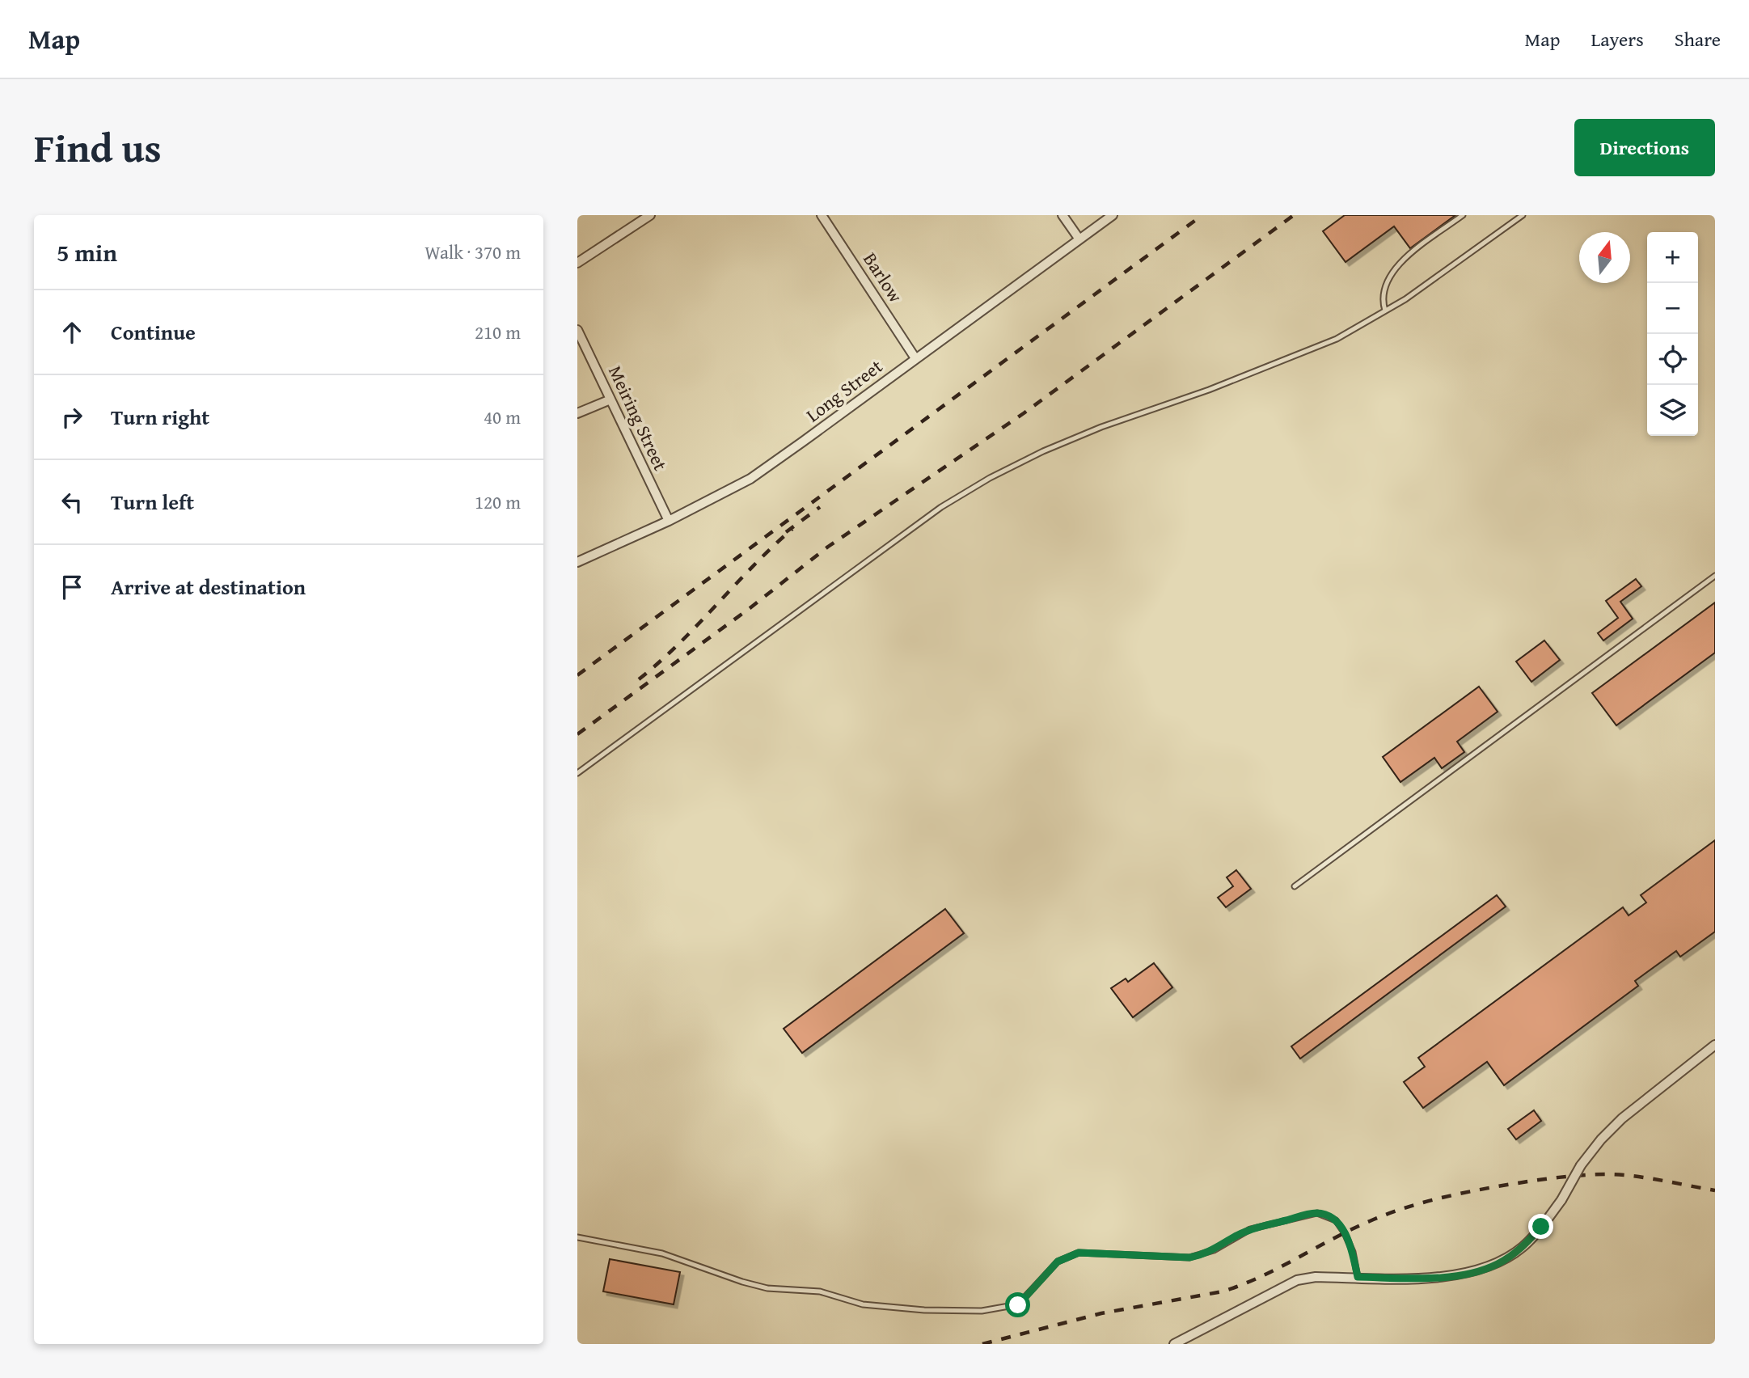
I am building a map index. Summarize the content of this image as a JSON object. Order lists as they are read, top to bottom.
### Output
{
  "streets": {
    "street": ["Barlow", "Long Street", "Meiring Street"]
  },
  "crossings": [
    ["Barlow", "Long Street"],
    ["Long Street", "Meiring Street"]
  ],
  "north": "top",
  "page": {
    "header": "Map",
    "nav": ["Map", "Layers", "Share"],
    "title": "Find us",
    "buttons": "Directions",
    "heading": ["5 min", "Walk · 370 m"],
    "map_buttons": ["+", "−"],
    "list": [
      ["Continue", "210 m"],
      ["Turn right", "40 m"],
      ["Turn left", "120 m"],
      "Arrive at destination"
    ]
  }
}
